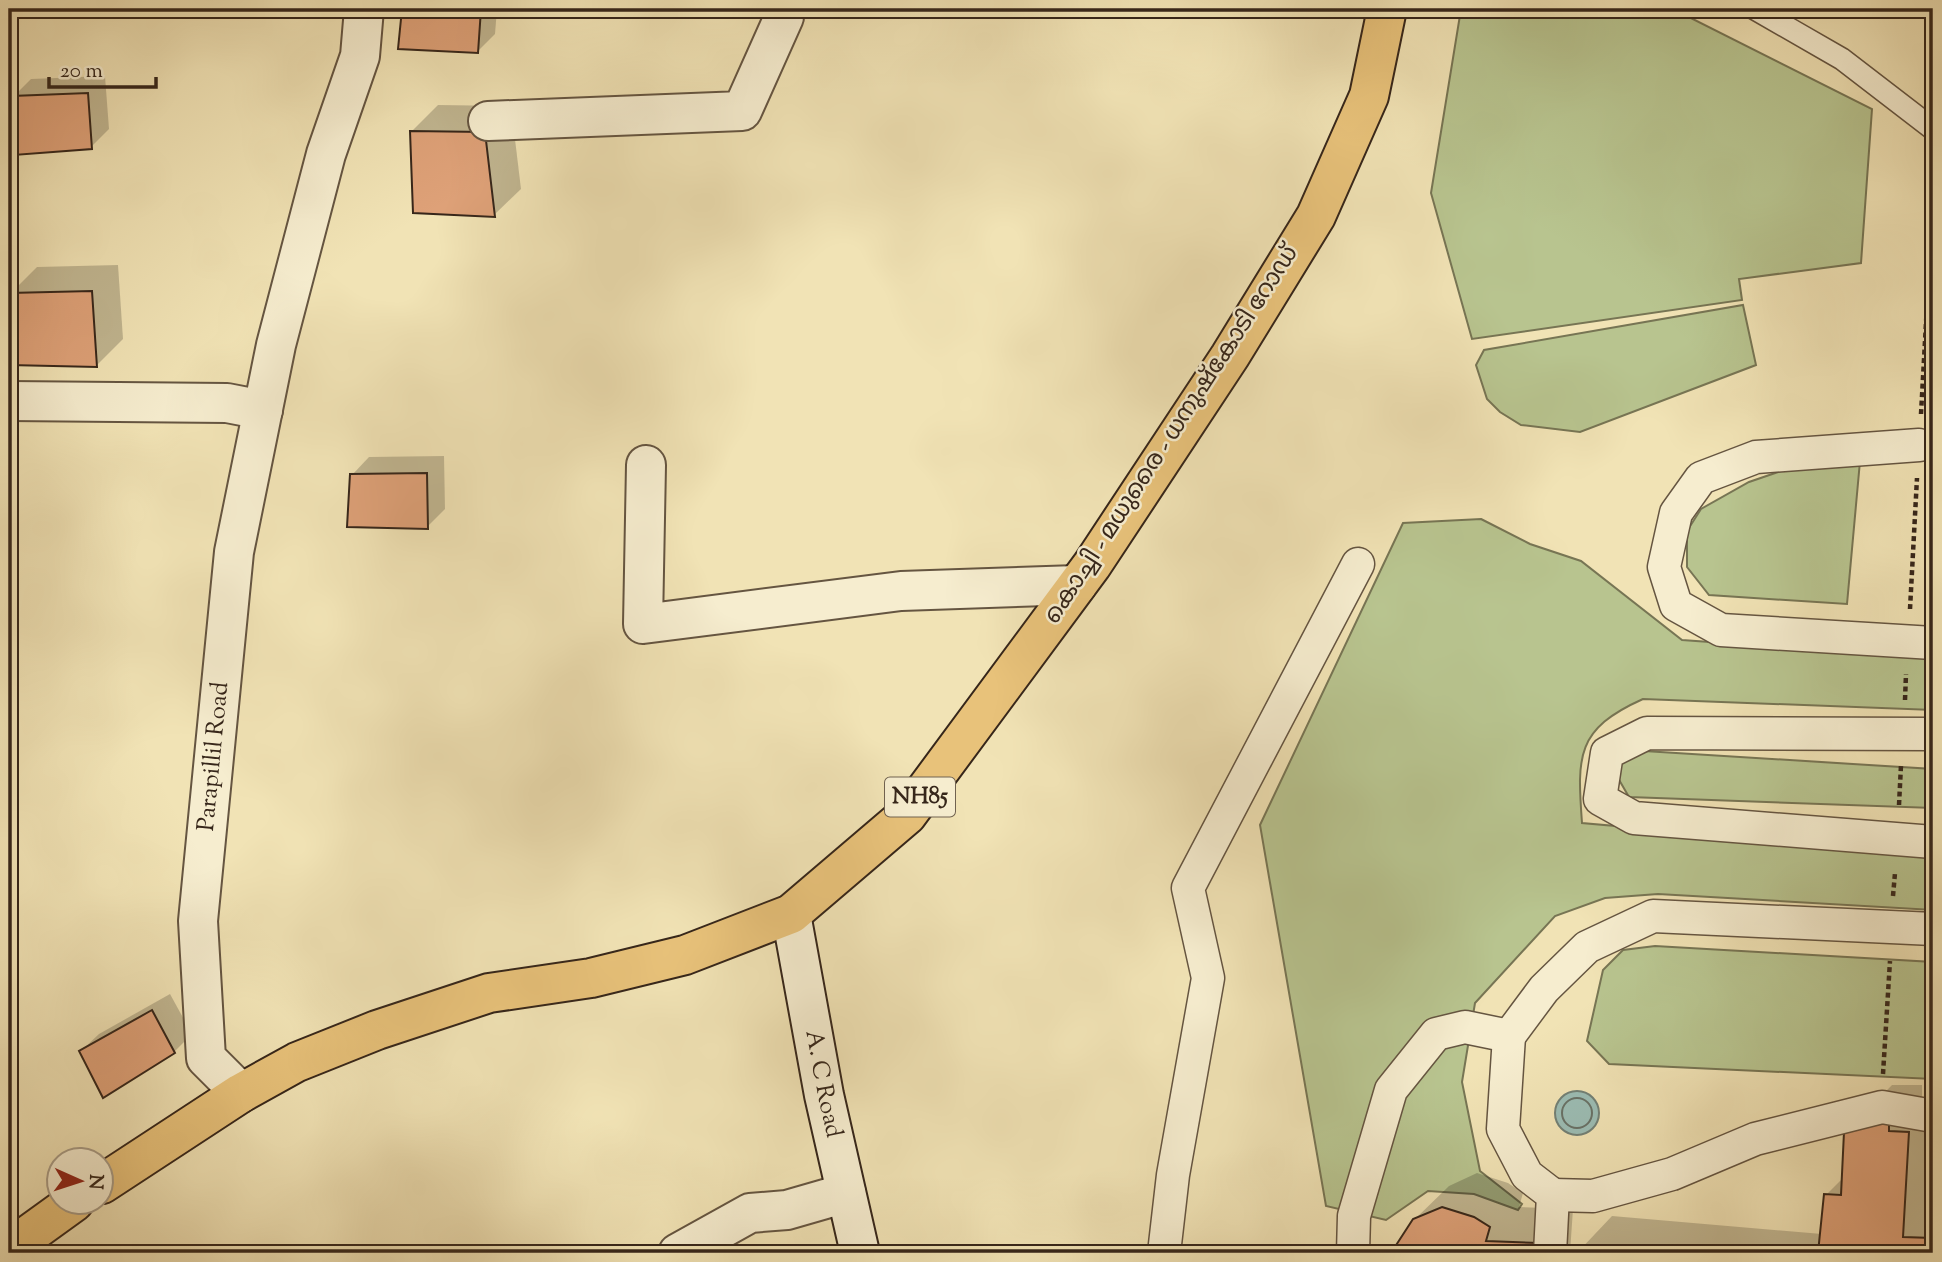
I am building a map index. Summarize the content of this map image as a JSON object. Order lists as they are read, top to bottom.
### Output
{
  "streets": {
    "highway": ["കൊച്ചി - മധുരൈ - ധനുഷ്‌കോടി റോഡ്", "NH85"],
    "street": ["Parapillil Road", "A. C Road"]
  },
  "crossings": [
    ["കൊച്ചി - മധുരൈ - ധനുഷ്‌കോടി റോഡ്", "Parapillil Road"],
    ["കൊച്ചി - മധുരൈ - ധനുഷ്‌കോടി റോഡ്", "A. C Road"]
  ],
  "scale_bar": "20 m",
  "north": "right"
}
